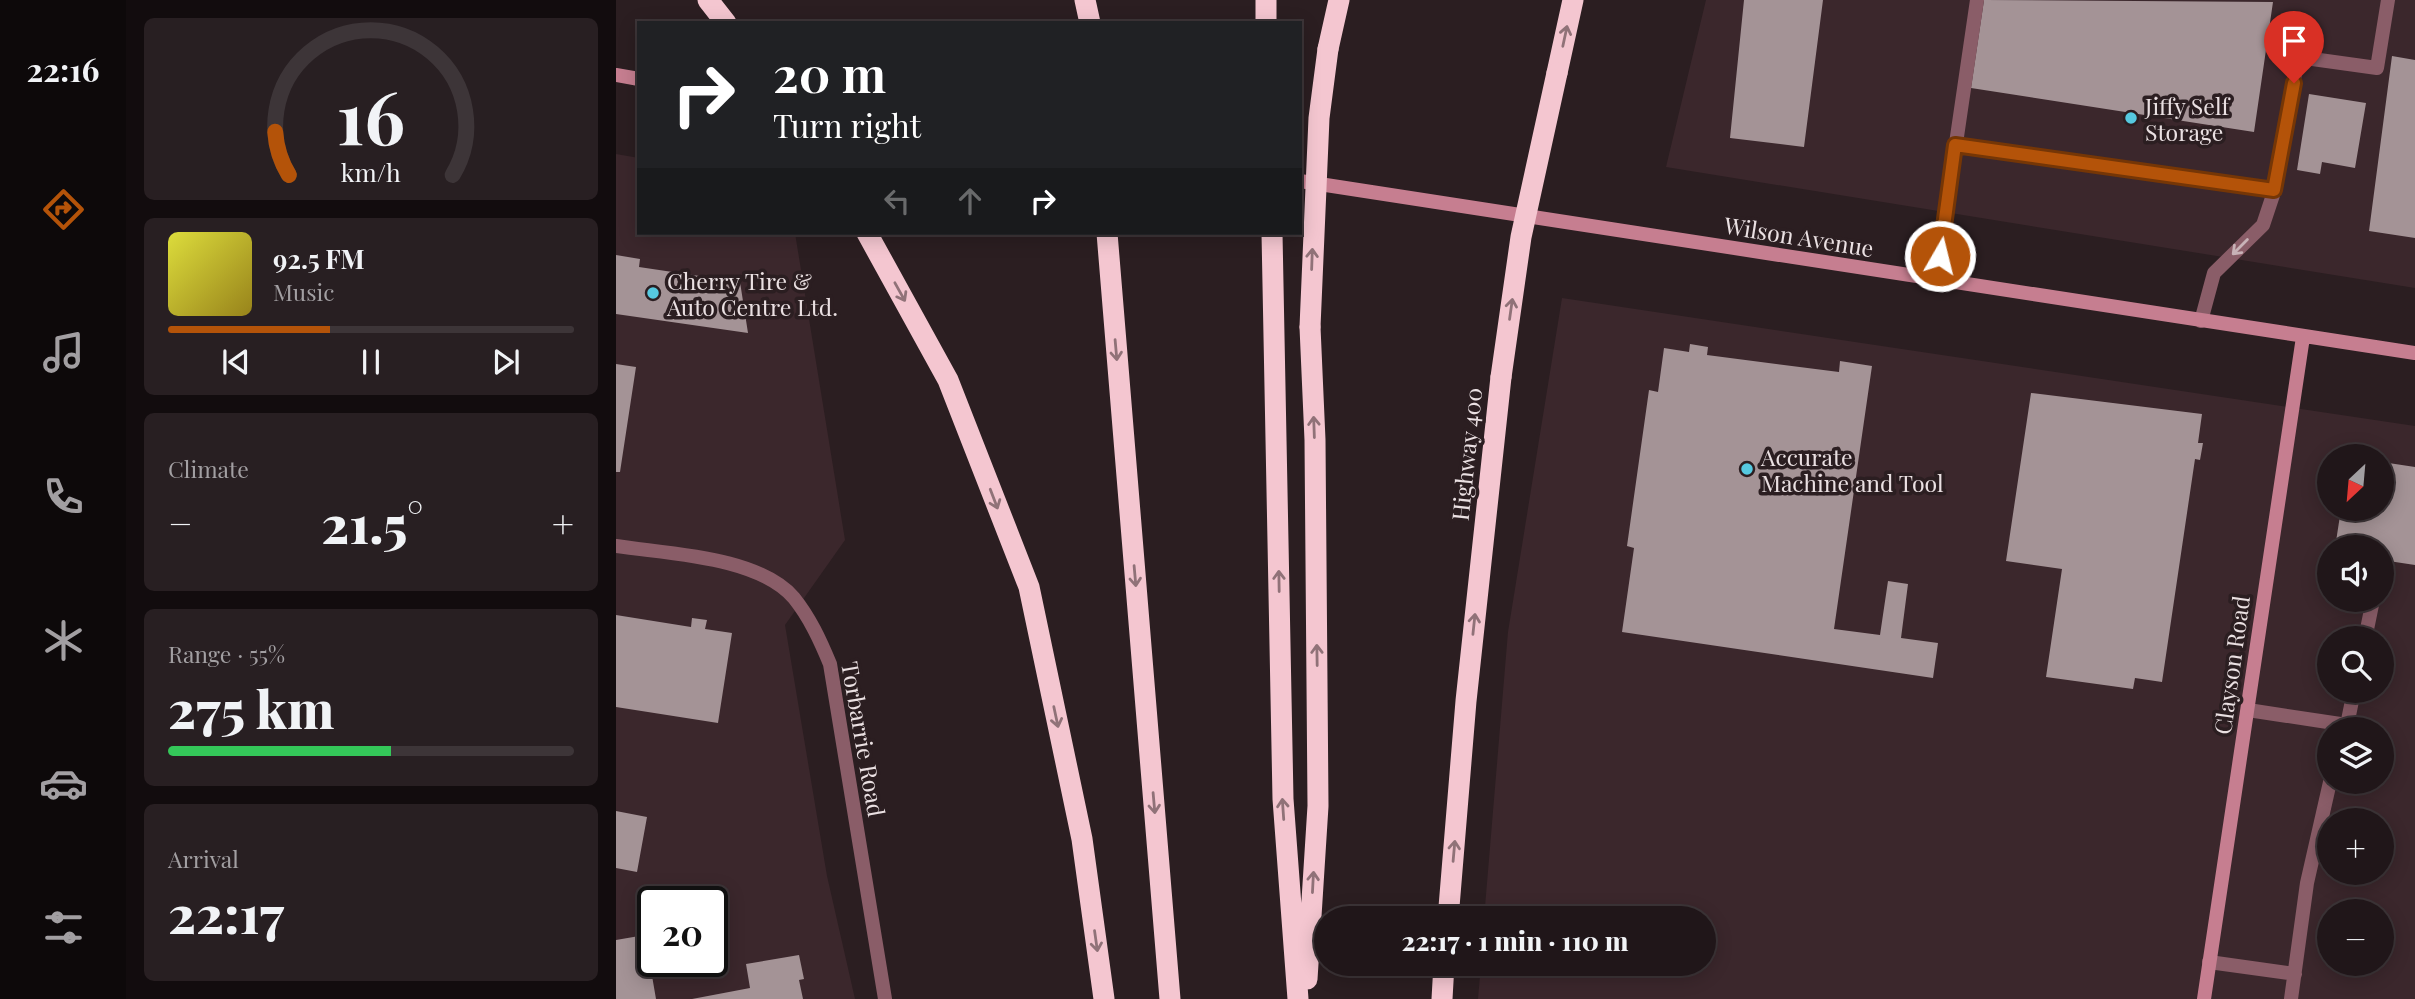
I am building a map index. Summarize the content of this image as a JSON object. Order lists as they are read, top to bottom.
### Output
{
  "streets": {
    "highway": ["Highway 400"],
    "main road": ["Wilson Avenue", "Clayson Road"],
    "street": ["Torbarrie Road"]
  },
  "crossings": [
    ["Wilson Avenue", "Clayson Road"]
  ],
  "places": ["Jiffy Self Storage", "Cherry Tire & Auto Centre Ltd.", "Accurate Machine and Tool"],
  "north": "bottom left",
  "page": {
    "tabs": "22:16",
    "turn": ["20 m", "Turn right"],
    "song": ["92.5 FM", "Music"],
    "tile": [
      "Climate",
      ["Range · 55%", "275 km"],
      ["Arrival", "22:17"]
    ],
    "map_buttons": ["+", "−"],
    "heat": ["−", "21.5°", "+"],
    "limit": "20",
    "trip": "22:17 · 1 min · 110 m",
    "gauge": ["16", "km/h"]
  }
}
